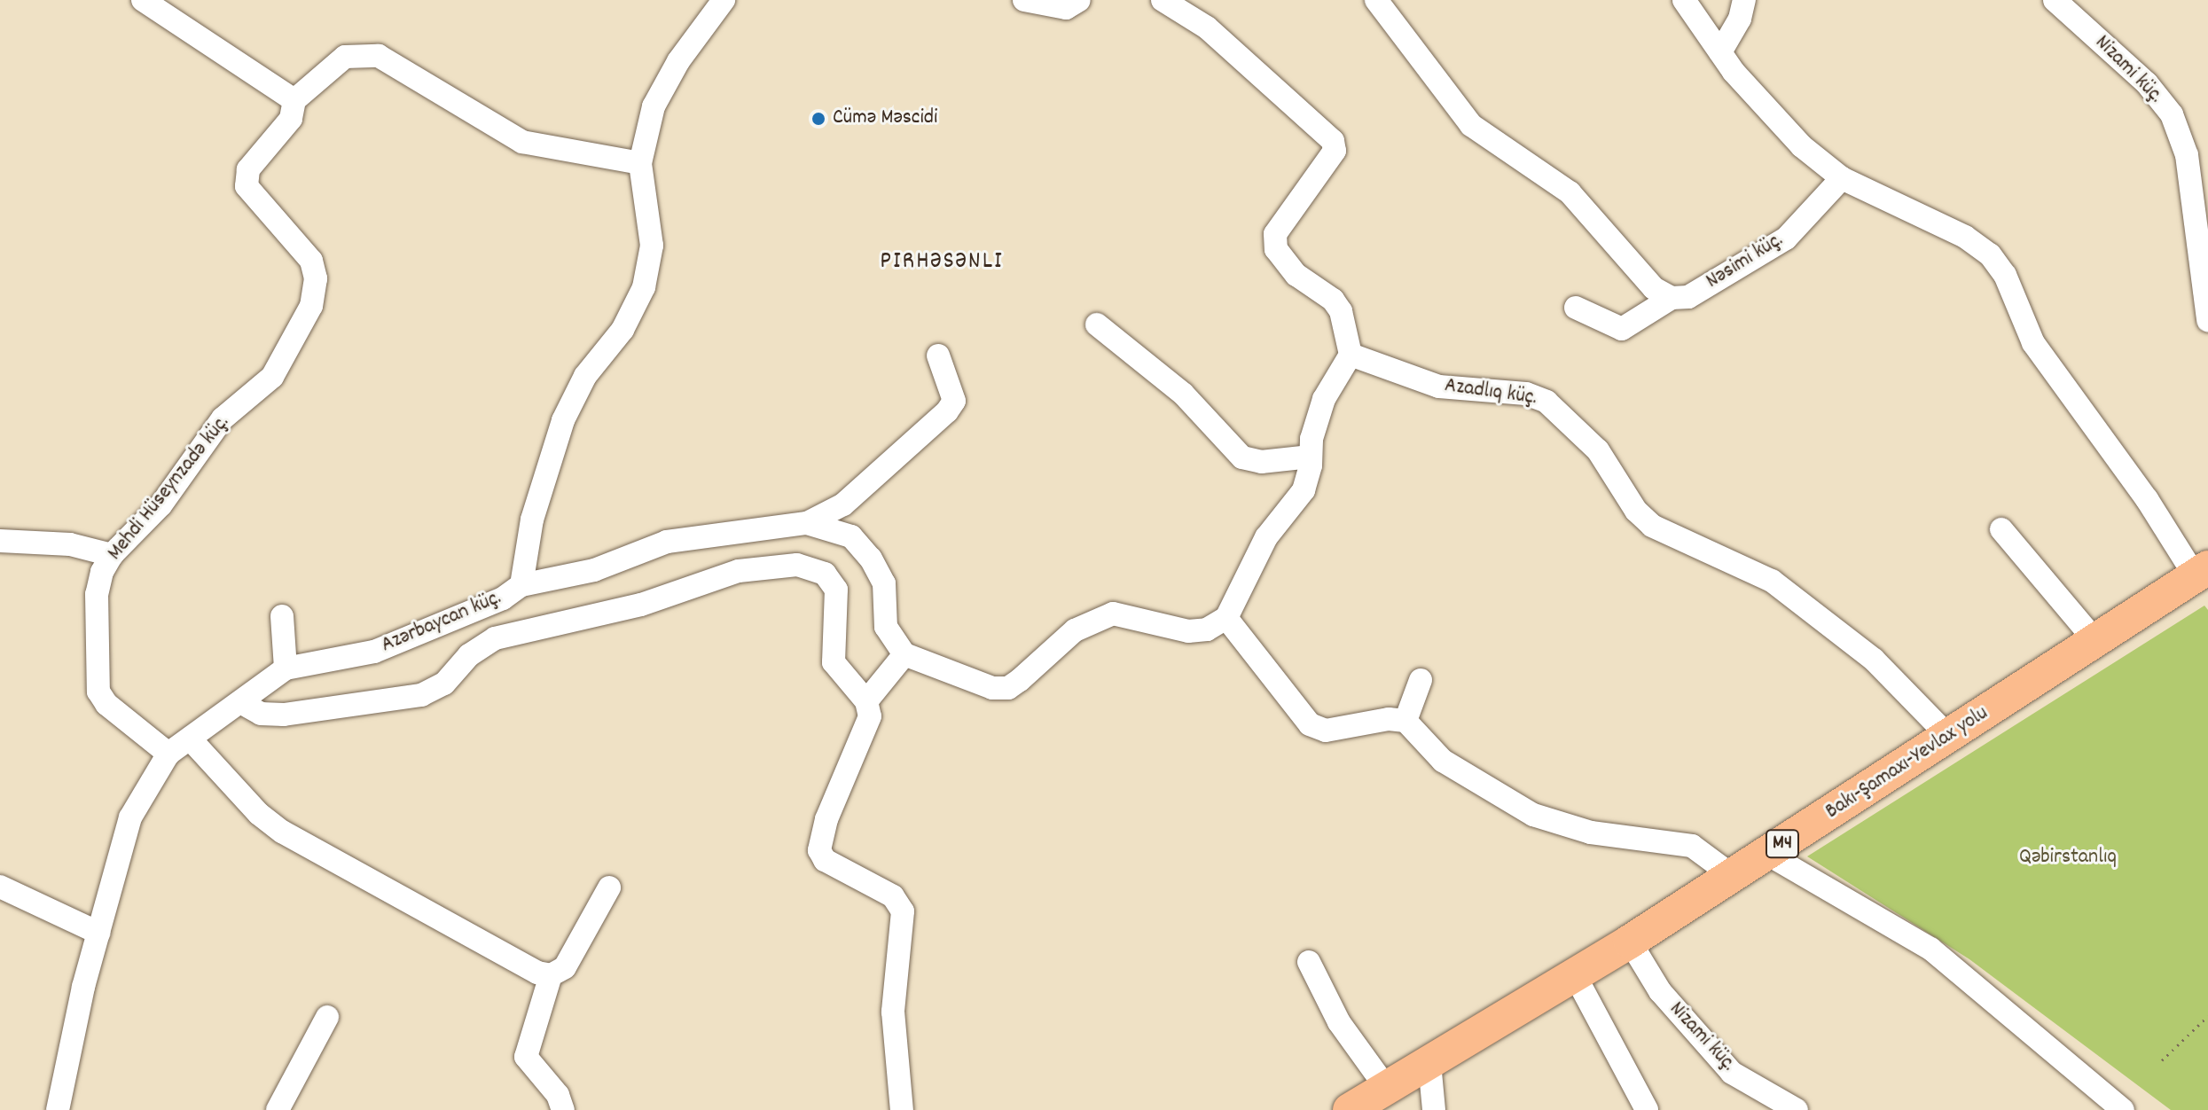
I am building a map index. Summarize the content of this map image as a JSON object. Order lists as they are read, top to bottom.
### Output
{
  "streets": {
    "highway": ["Bakı-Şamaxı-Yevlax yolu", "M4"],
    "street": [
      "Nizami küç.",
      "Nəsimi küç.",
      "Azadlıq küç.",
      "Mehdi Hüseynzadə küç.",
      "Azərbaycan küç."
    ]
  },
  "crossings": [
    ["Nizami küç.", "Bakı-Şamaxı-Yevlax yolu"],
    ["Azadlıq küç.", "Bakı-Şamaxı-Yevlax yolu"],
    ["Mehdi Hüseynzadə küç.", "Azərbaycan küç."]
  ],
  "districts": ["PIRHƏSƏNLI"],
  "parks": ["Qəbirstanlıq"],
  "places": ["Cümə Məscidi"]
}
